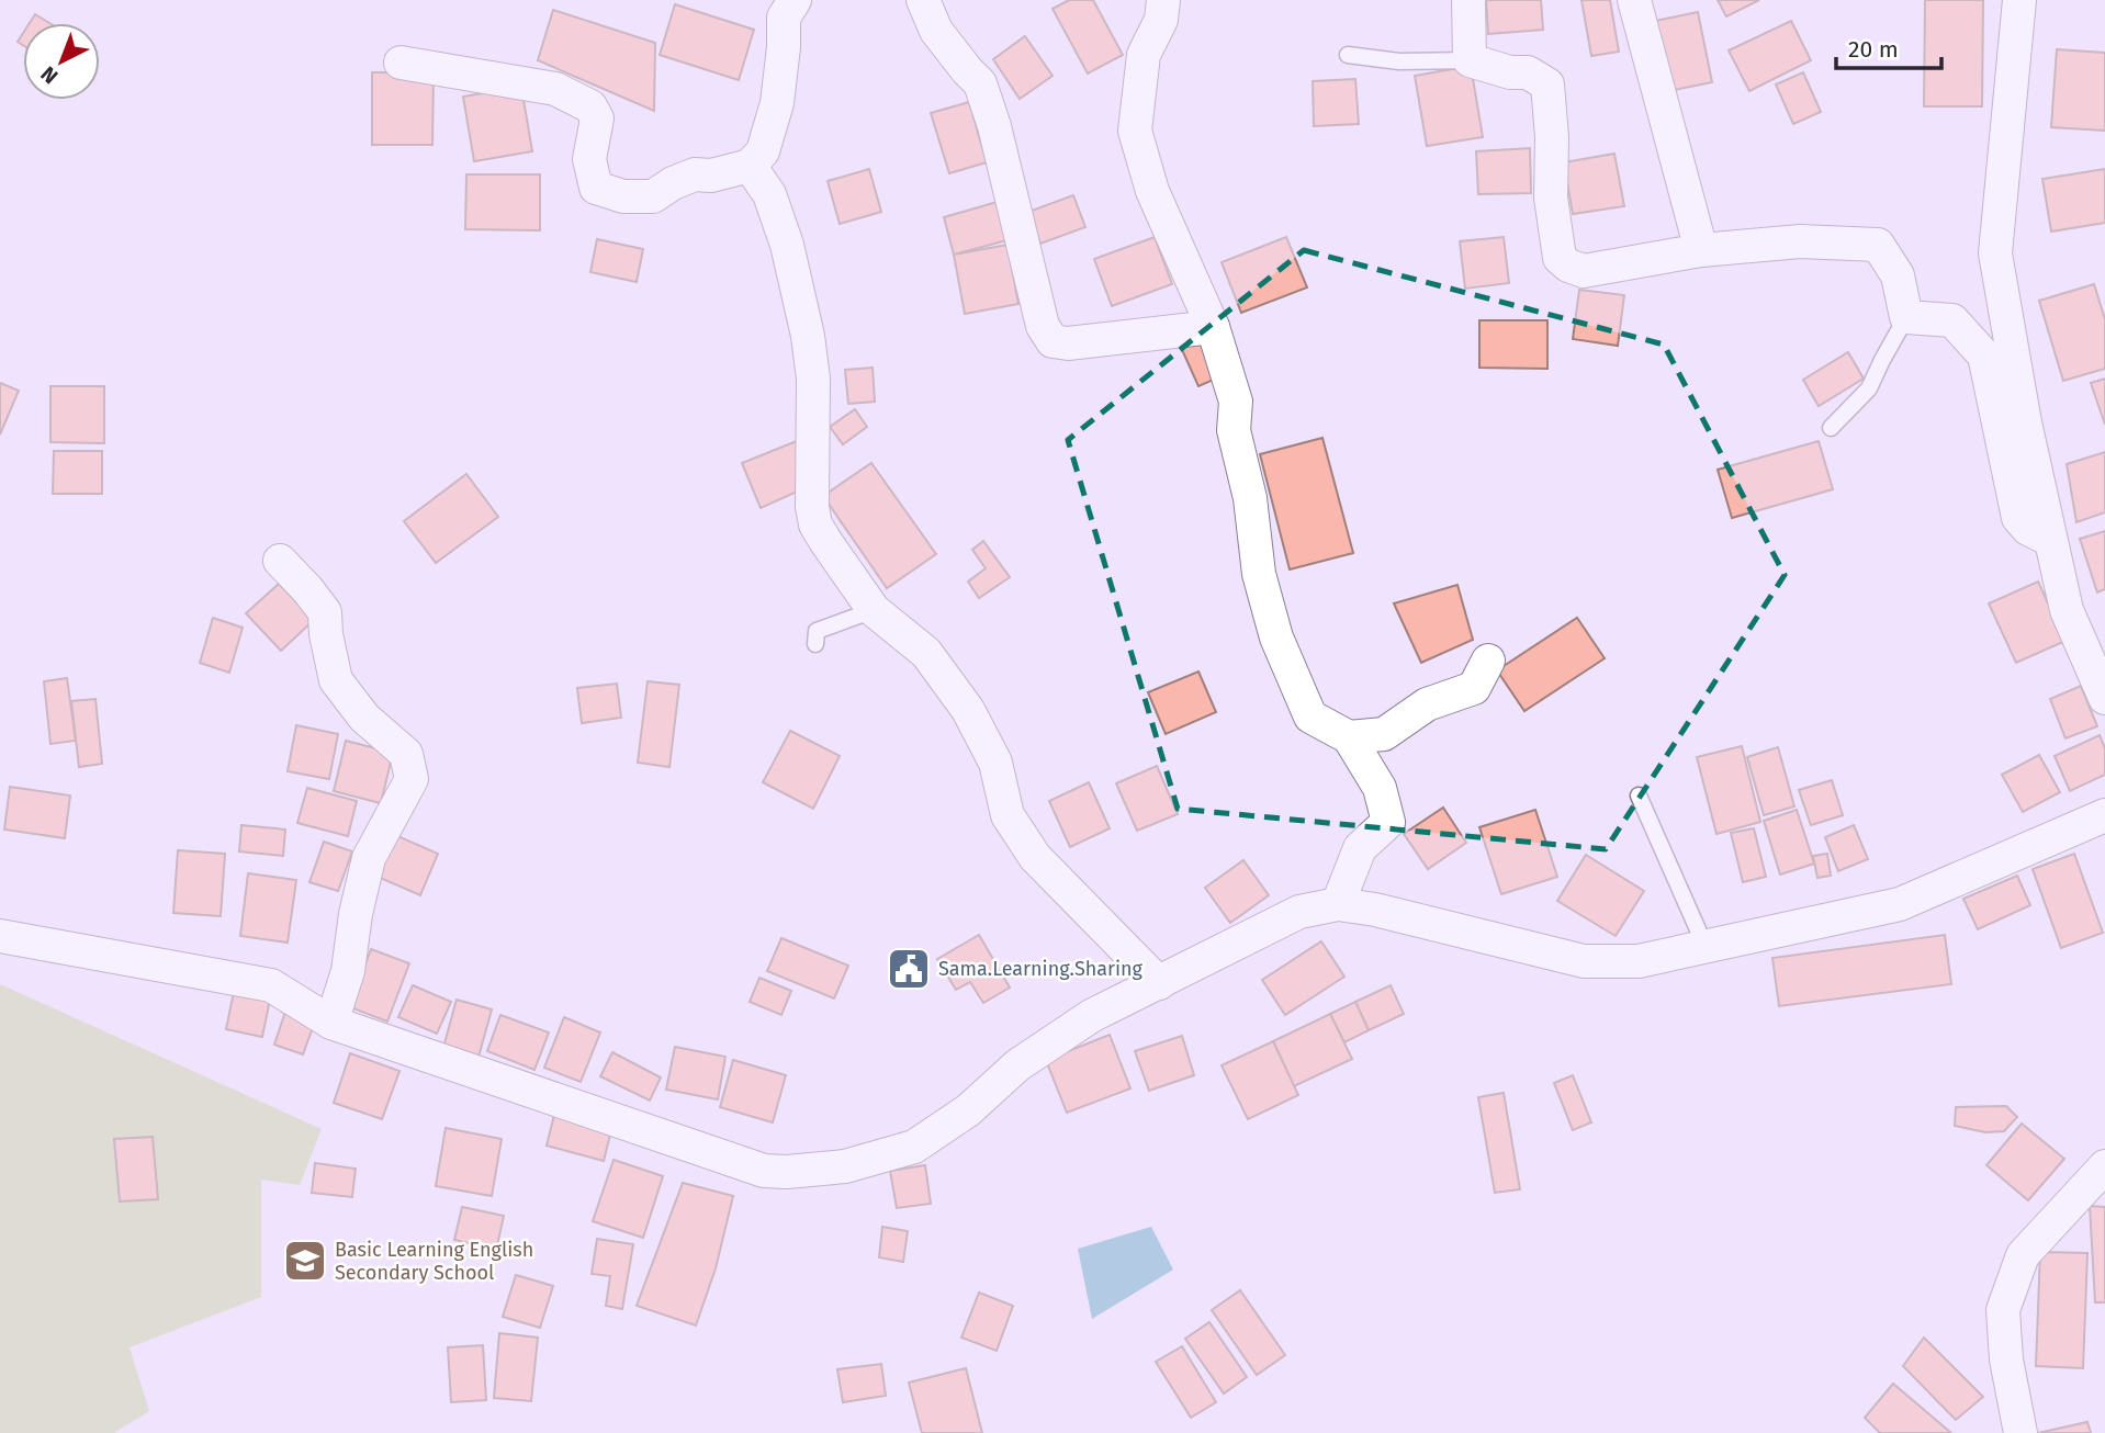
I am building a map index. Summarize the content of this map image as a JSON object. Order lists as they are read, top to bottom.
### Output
{
  "places": {
    "public building": ["Sama.Learning.Sharing"],
    "school or university": ["Basic Learning English Secondary School"]
  },
  "scale_bar": "20 m",
  "north": "bottom left"
}
